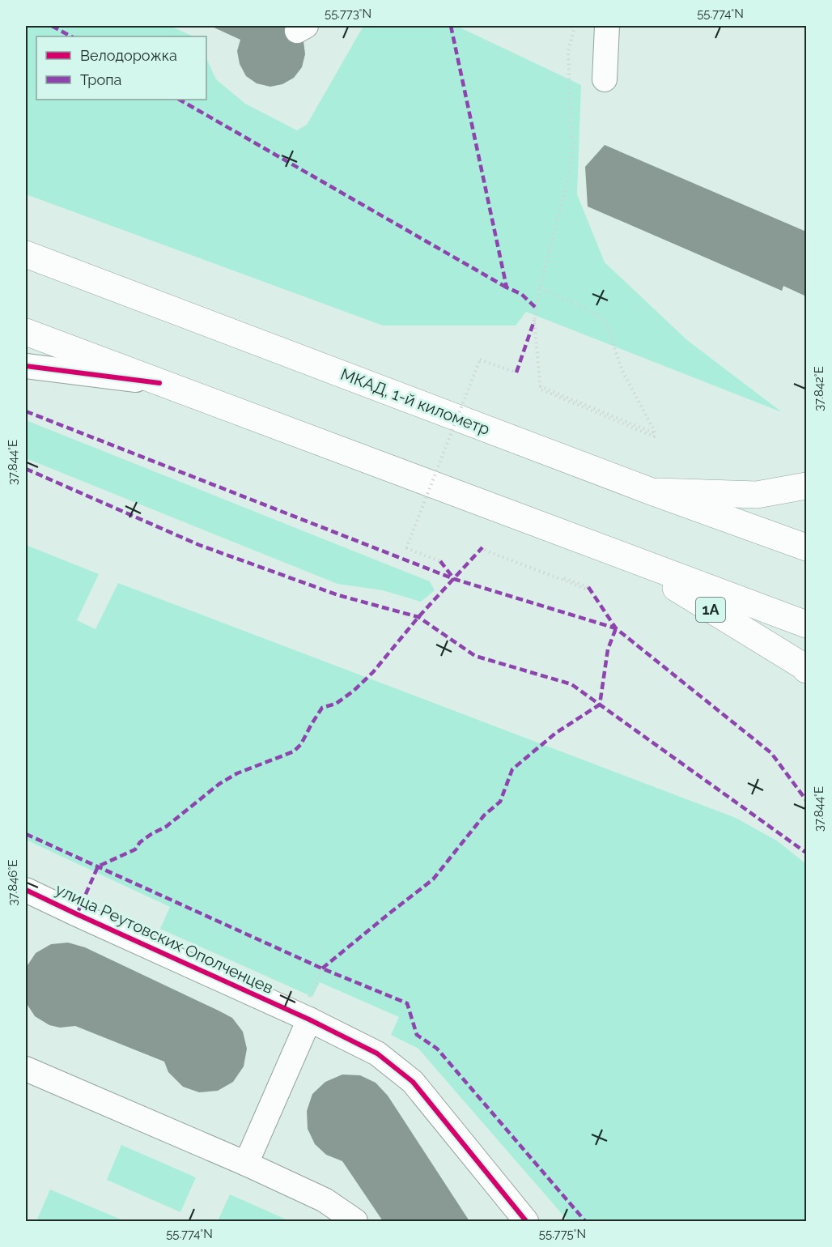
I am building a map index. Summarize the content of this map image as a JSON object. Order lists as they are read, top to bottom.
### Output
{
  "streets": {
    "main road": ["МКАД, 1-й километр", "1A"],
    "street": ["улица Реутовских Ополченцев"]
  },
  "legend": ["Велодорожка", "Тропа"],
  "coordinates": [
    "55.773°N",
    "55.774°N",
    "37.842°E",
    "37.844°E",
    "37.846°E",
    "55.775°N"
  ]
}
